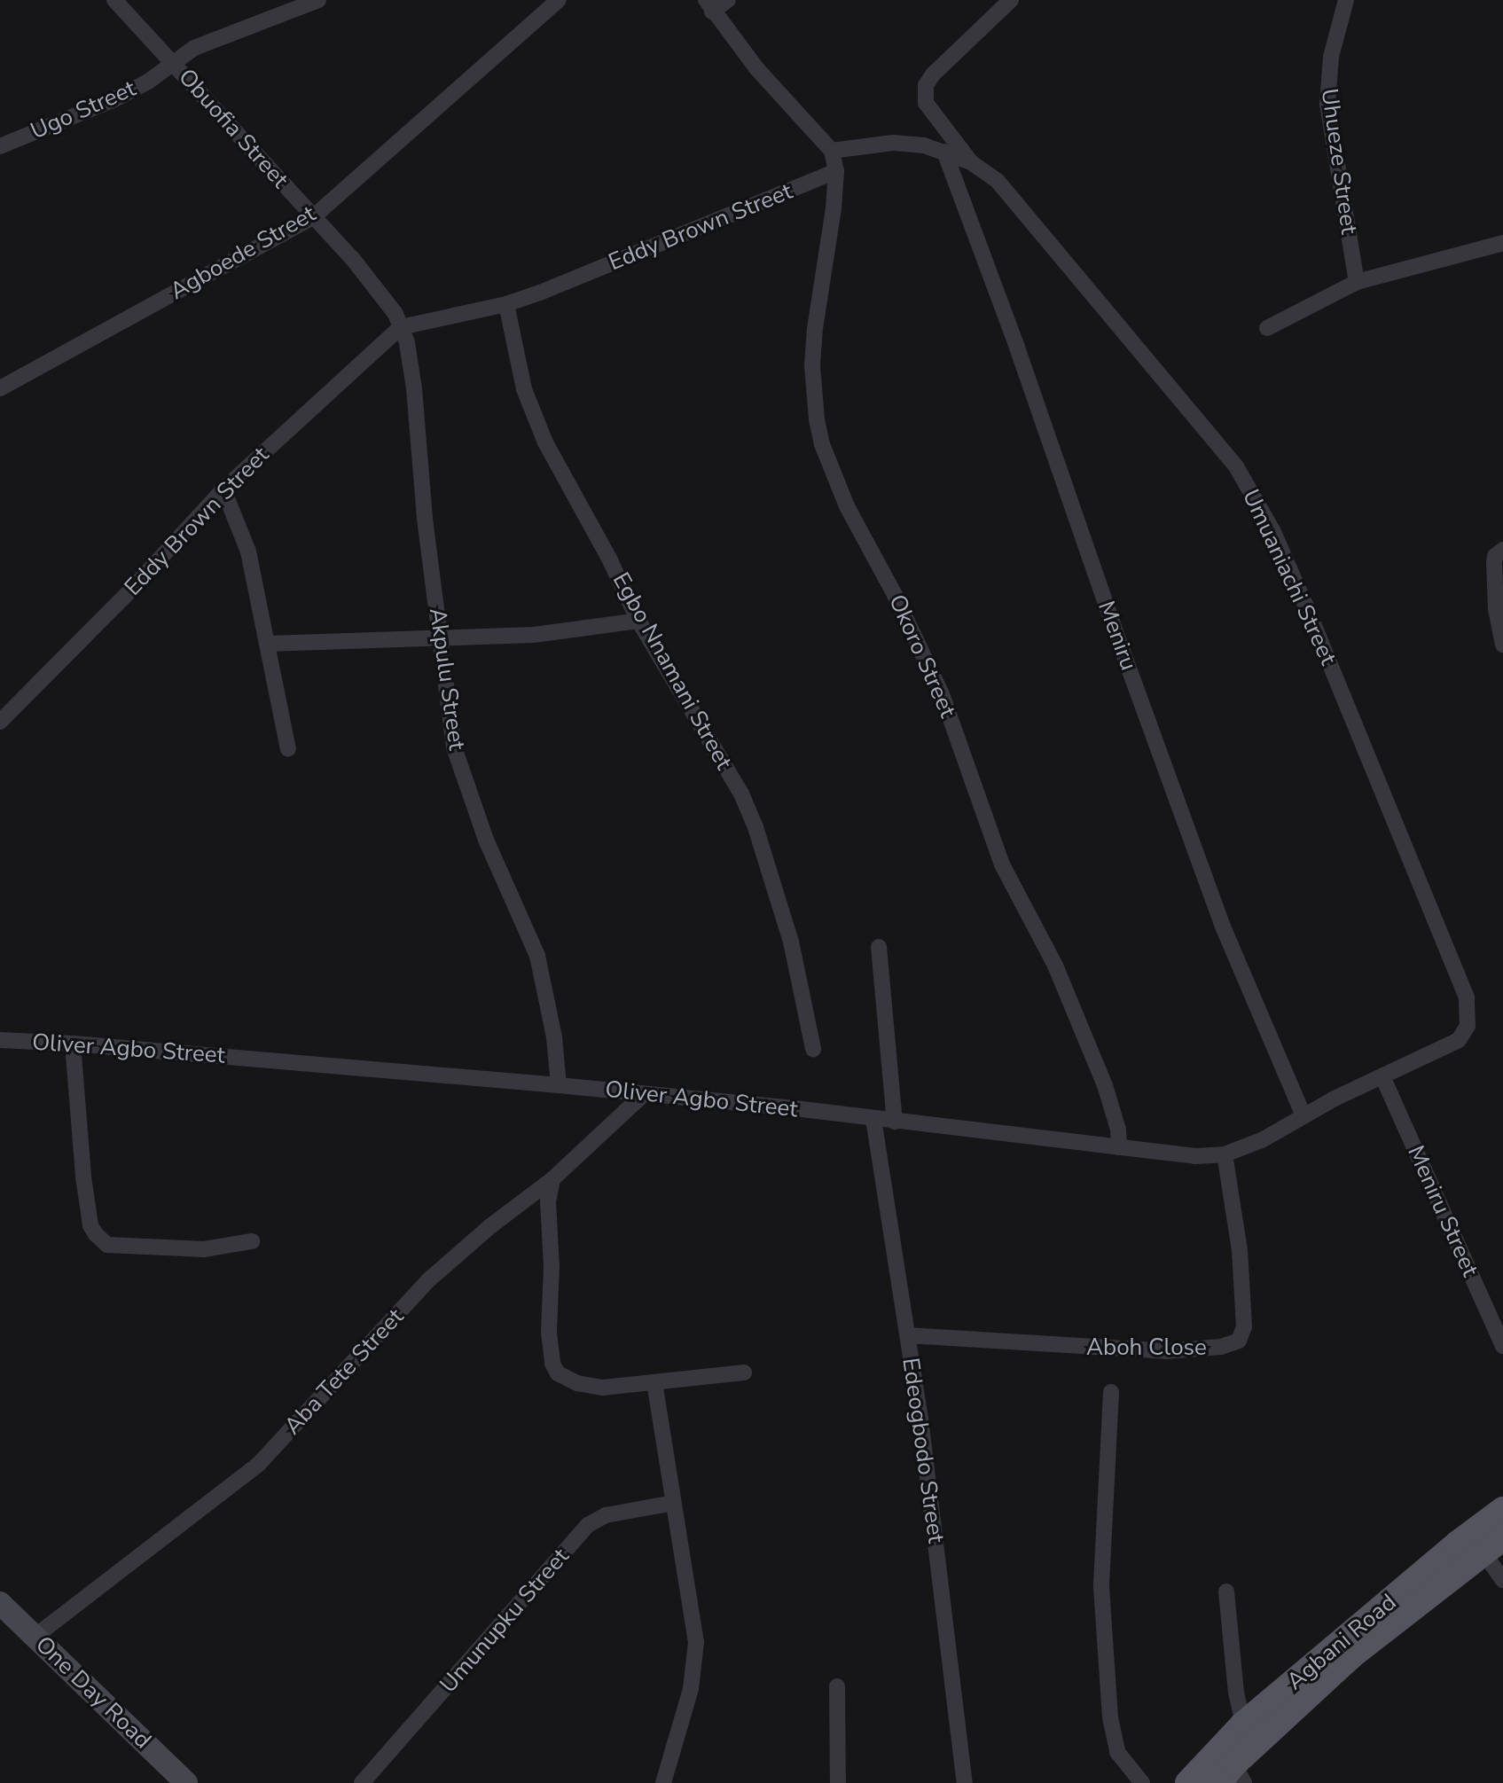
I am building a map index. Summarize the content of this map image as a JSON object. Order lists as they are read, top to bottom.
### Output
{
  "streets": {
    "main road": ["Agbani Road", "One Day Road"],
    "street": [
      "Ugo Street",
      "Obuofia Street",
      "Uhueze Street",
      "Eddy Brown Street",
      "Agboede Street",
      "Umuaniachi Street",
      "Meniru",
      "Okoro Street",
      "Egbo Nnamani Street",
      "Akpulu Street",
      "Oliver Agbo Street",
      "Meniru Street",
      "Aboh Close",
      "Aba Tete Street",
      "Edeogbodo Street",
      "Umunupku Street"
    ]
  },
  "crossings": [
    ["Ugo Street", "Obuofia Street"],
    ["Obuofia Street", "Eddy Brown Street"],
    ["Obuofia Street", "Agboede Street"],
    ["Obuofia Street", "Akpulu Street"],
    ["Eddy Brown Street", "Okoro Street"],
    ["Eddy Brown Street", "Egbo Nnamani Street"],
    ["Eddy Brown Street", "Akpulu Street"],
    ["Umuaniachi Street", "Meniru"],
    ["Umuaniachi Street", "Okoro Street"],
    ["Umuaniachi Street", "Oliver Agbo Street"],
    ["Umuaniachi Street", "Meniru Street"],
    ["Meniru", "Oliver Agbo Street"],
    ["Okoro Street", "Oliver Agbo Street"],
    ["Akpulu Street", "Oliver Agbo Street"],
    ["Oliver Agbo Street", "Meniru Street"],
    ["Oliver Agbo Street", "Aboh Close"],
    ["Oliver Agbo Street", "Aba Tete Street"],
    ["Oliver Agbo Street", "Edeogbodo Street"],
    ["Aboh Close", "Edeogbodo Street"],
    ["Aba Tete Street", "One Day Road"]
  ]
}
